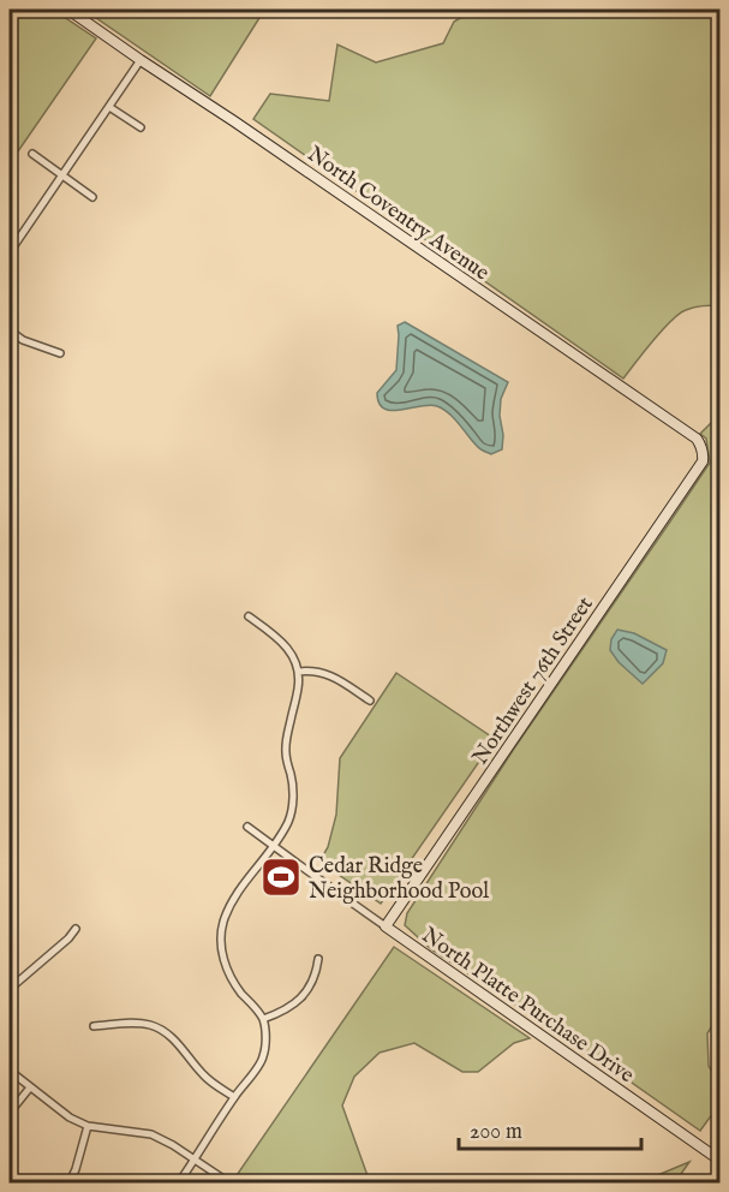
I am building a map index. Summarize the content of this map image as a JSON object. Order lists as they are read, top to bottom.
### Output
{
  "streets": {
    "street": ["North Coventry Avenue", "Northwest 76th Street", "North Platte Purchase Drive"]
  },
  "crossings": [
    ["North Coventry Avenue", "Northwest 76th Street"],
    ["Northwest 76th Street", "North Platte Purchase Drive"]
  ],
  "places": {
    "sports": ["Cedar Ridge Neighborhood Pool"]
  },
  "scale_bar": "200 m"
}
